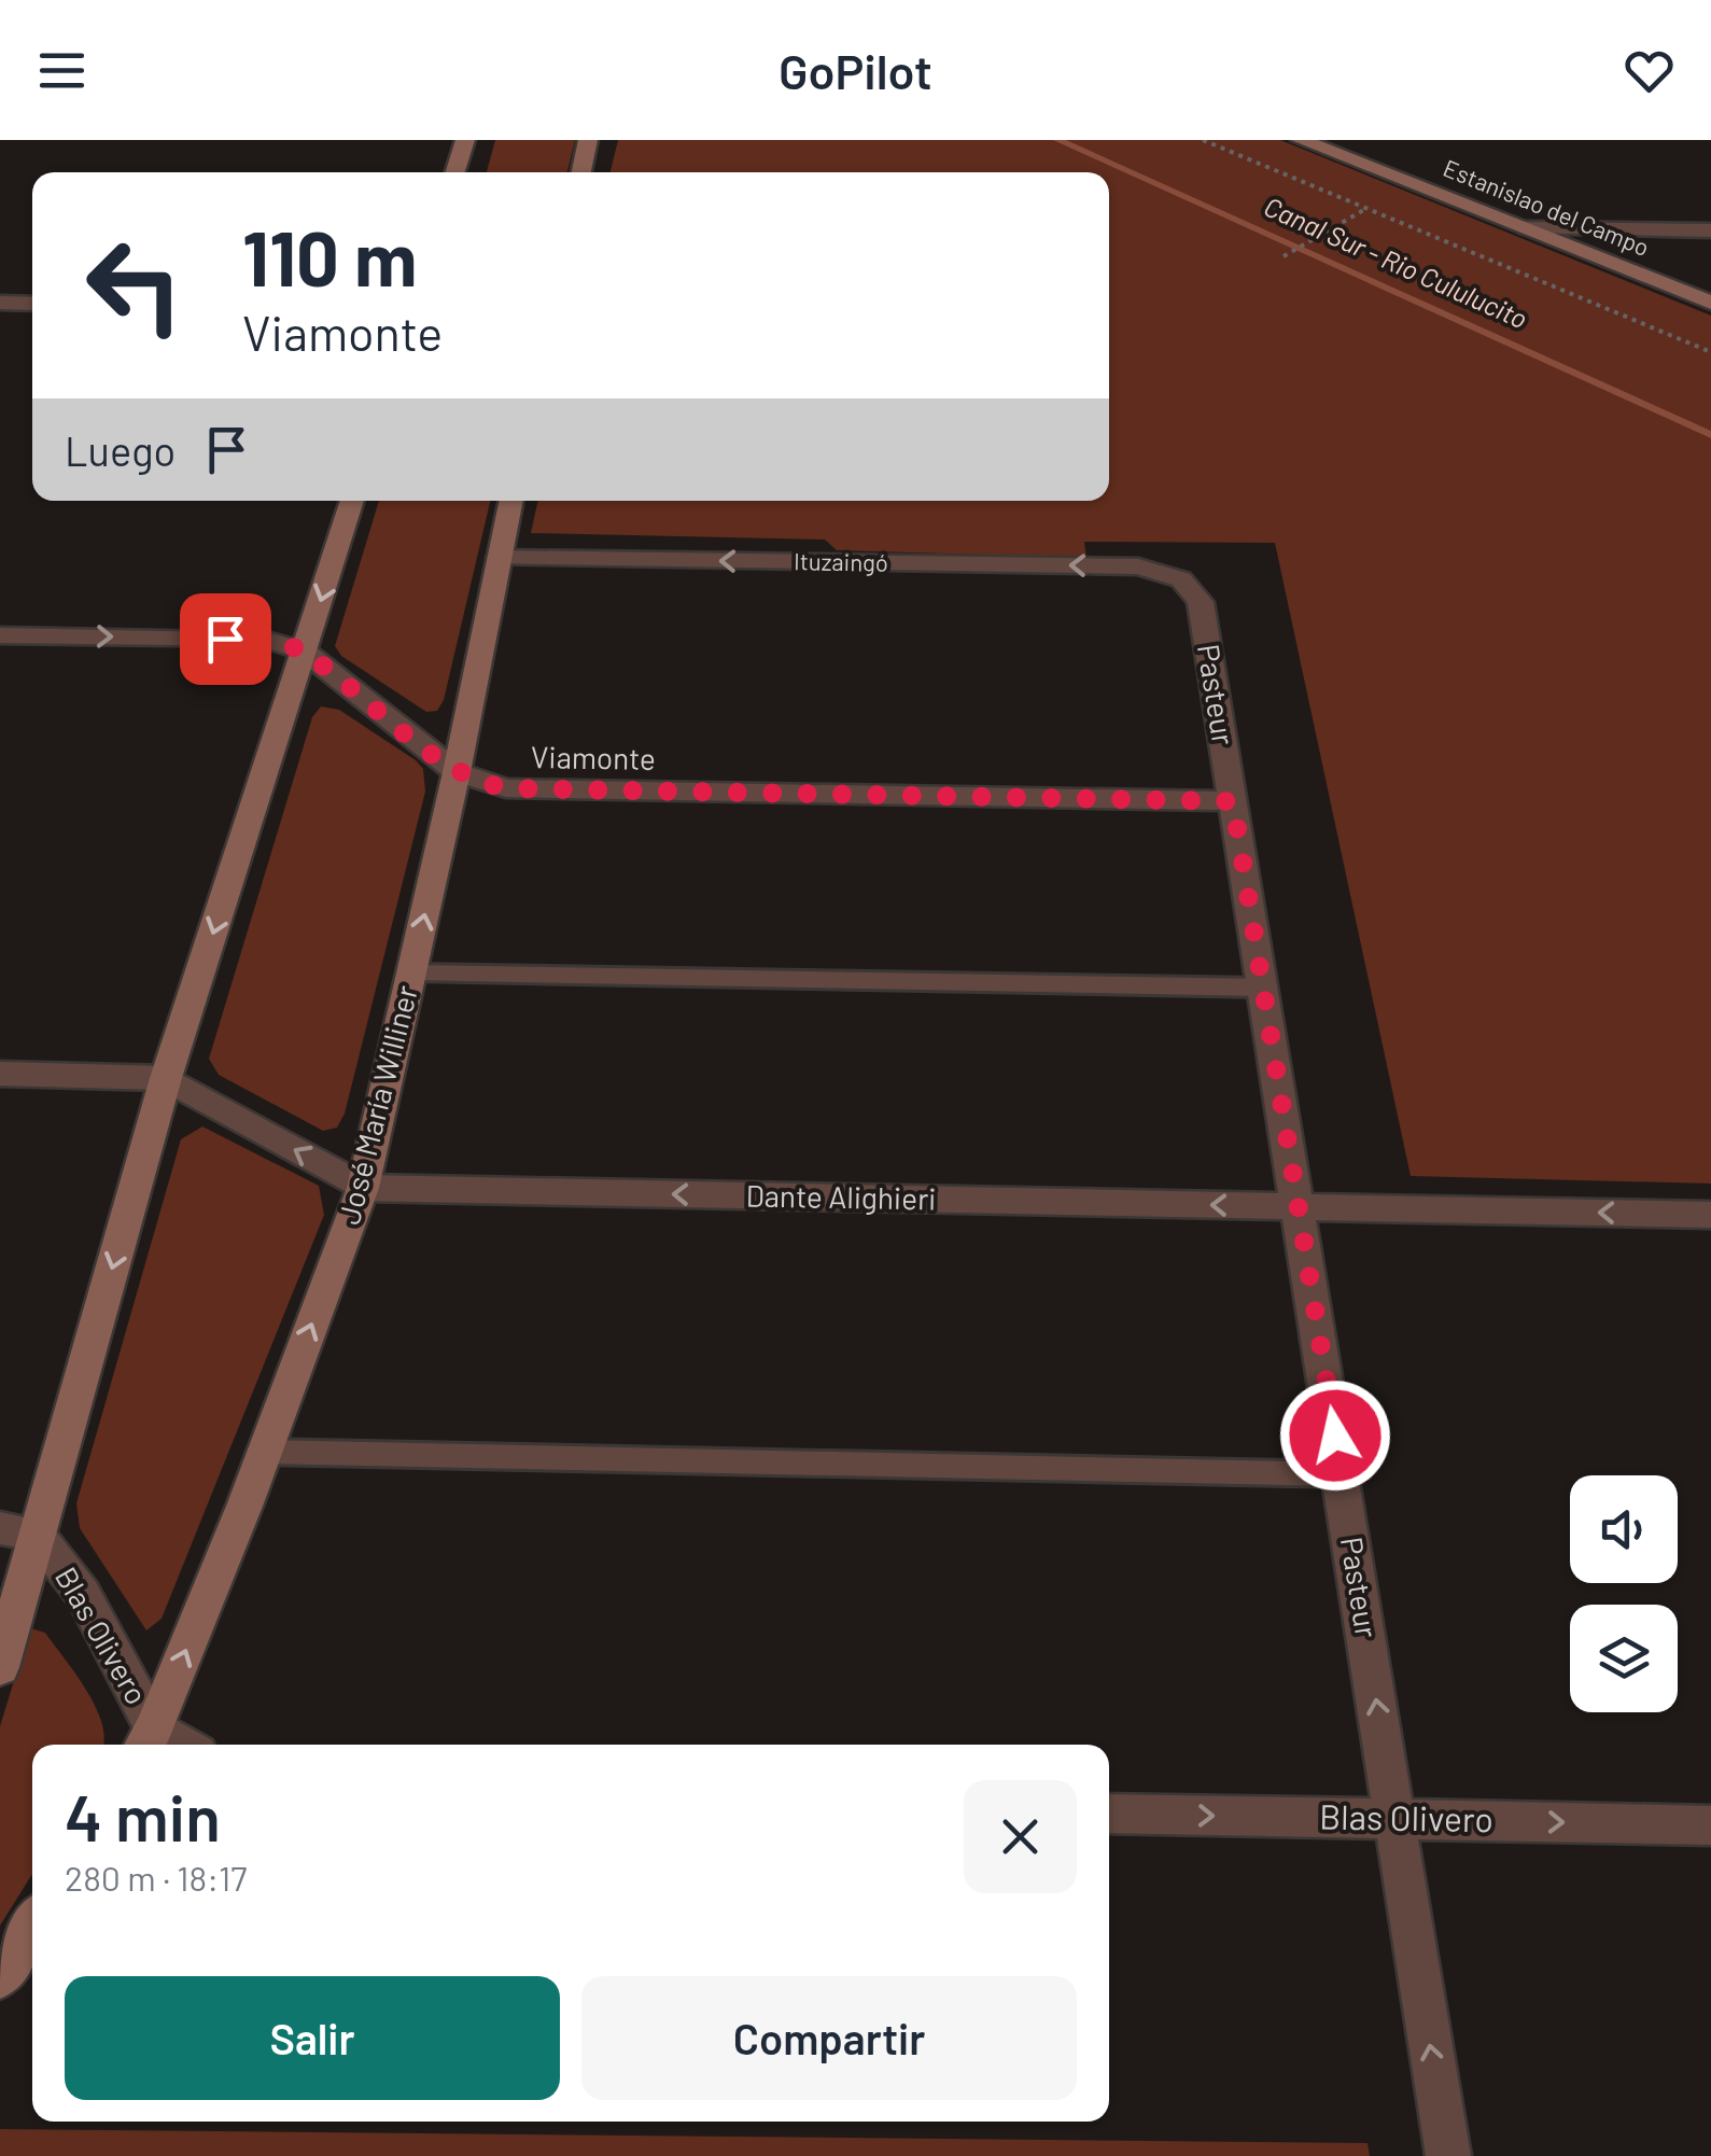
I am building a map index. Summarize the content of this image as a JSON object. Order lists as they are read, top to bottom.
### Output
{
  "streets": {
    "street": [
      "Estanislao del Campo",
      "Ituzaingó",
      "Pasteur",
      "Viamonte",
      "José María Williner",
      "Dante Alighieri",
      "Blas Olivero"
    ]
  },
  "crossings": [
    ["Ituzaingó", "Pasteur"],
    ["Ituzaingó", "José María Williner"],
    ["Pasteur", "Viamonte"],
    ["Pasteur", "Dante Alighieri"],
    ["Pasteur", "Blas Olivero"],
    ["Viamonte", "José María Williner"],
    ["José María Williner", "Dante Alighieri"],
    ["José María Williner", "Blas Olivero"]
  ],
  "one_way": [
    "Ituzaingó",
    "Pasteur",
    "Dante Alighieri",
    "Blas Olivero"
  ],
  "water": ["Canal Sur - Rio Cululucito"],
  "page": {
    "header": "GoPilot",
    "turn": ["110 m", "Viamonte"],
    "then": "Luego",
    "heading": ["4 min", "280 m · 18:17"],
    "buttons": ["Salir", "Compartir"]
  }
}
